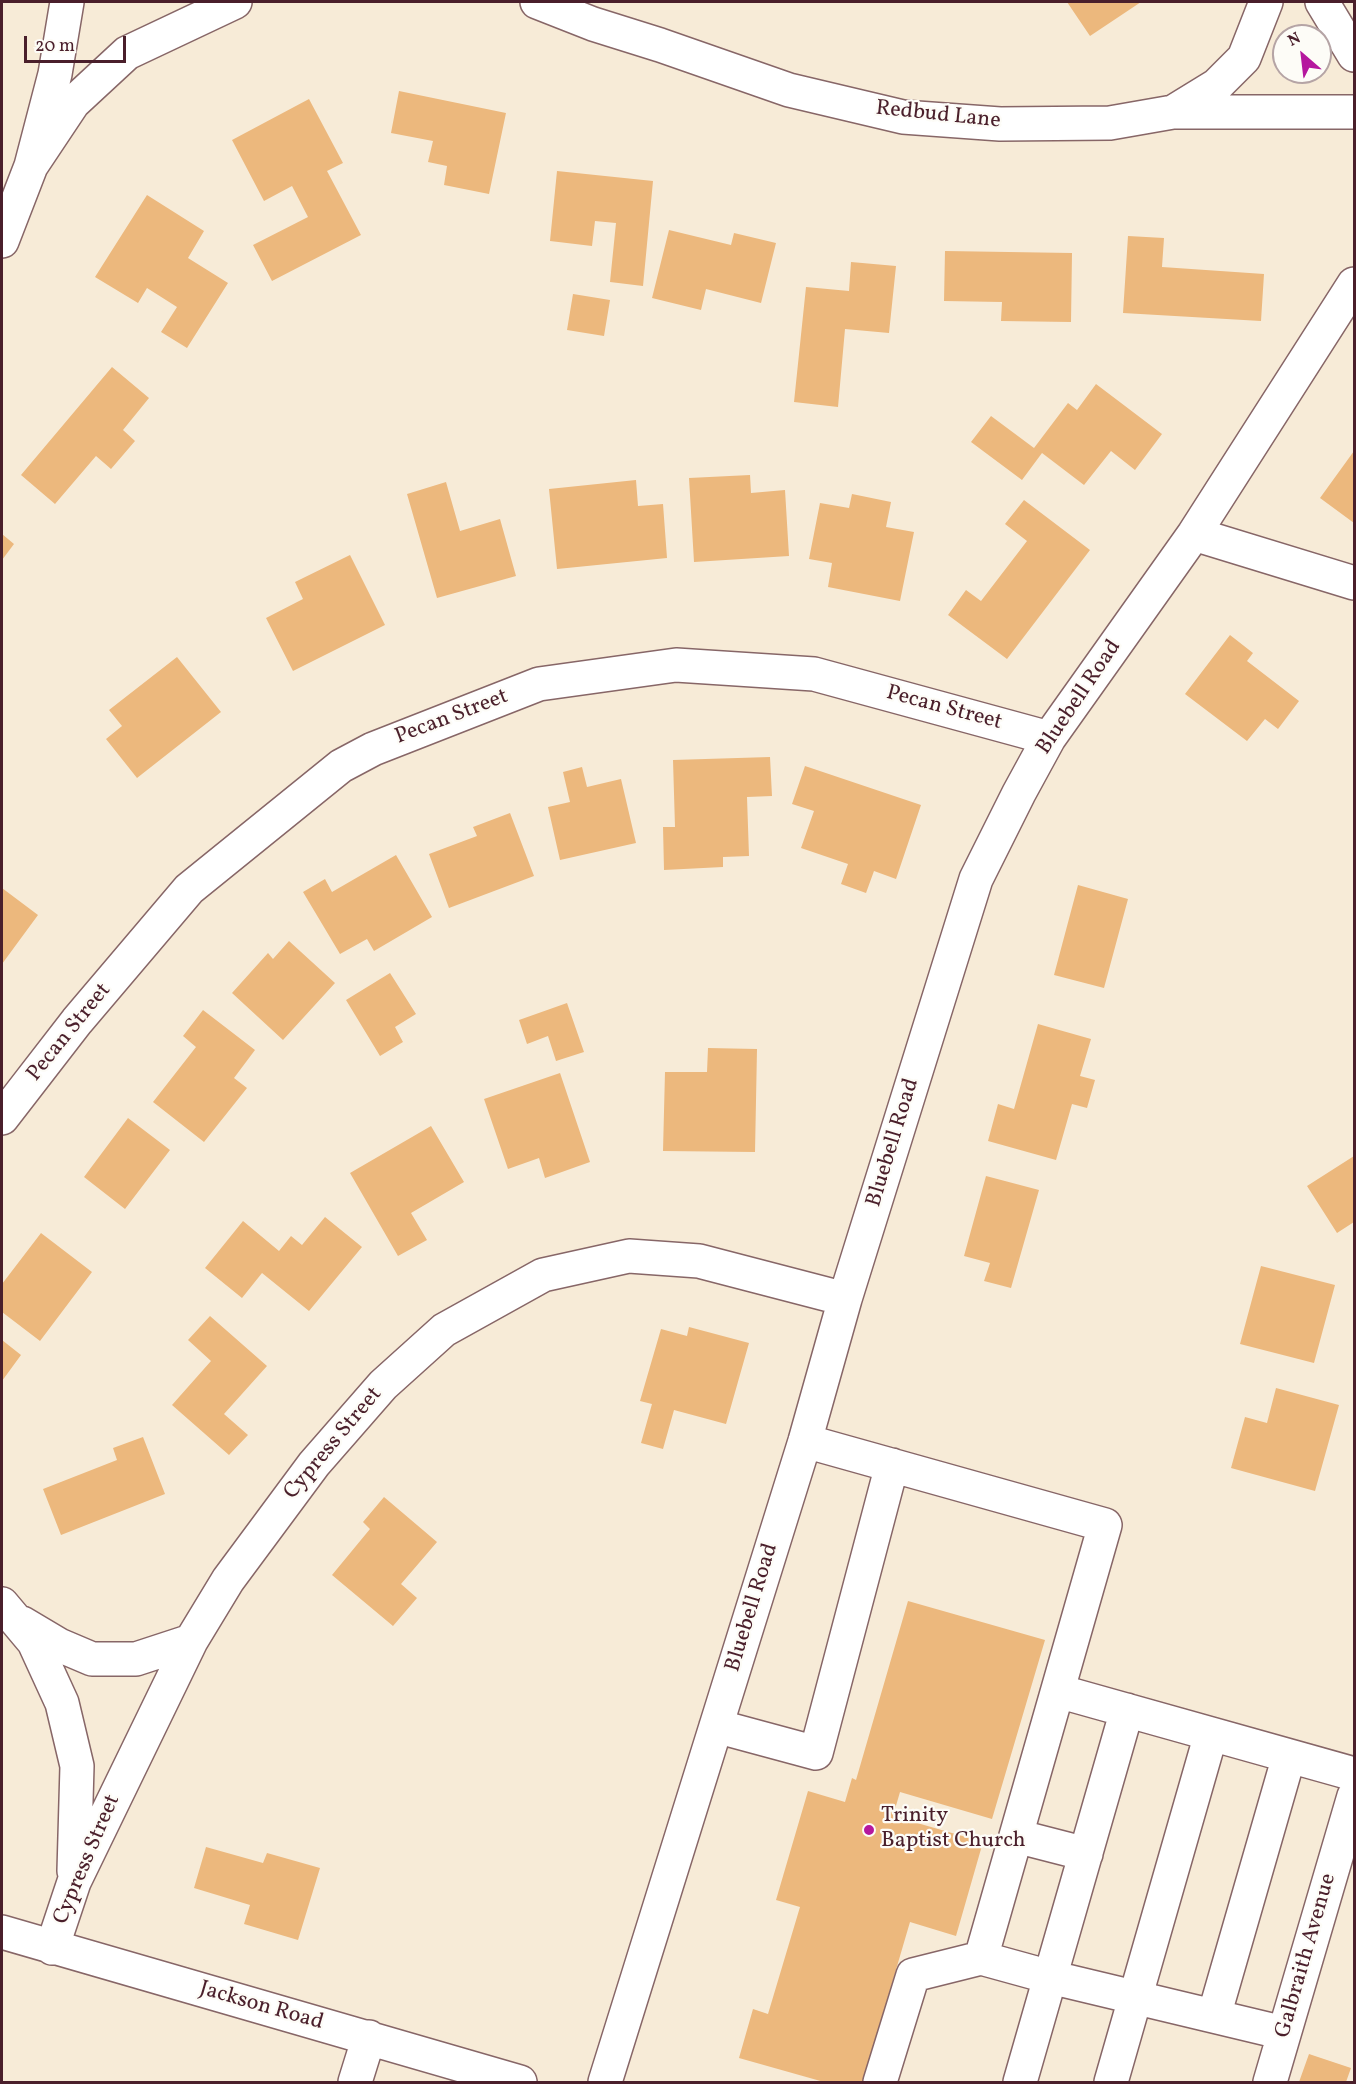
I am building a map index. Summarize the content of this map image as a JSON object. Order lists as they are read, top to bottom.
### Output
{
  "streets": {
    "street": [
      "Redbud Lane",
      "Bluebell Road",
      "Pecan Street",
      "Cypress Street",
      "Galbraith Avenue",
      "Jackson Road"
    ]
  },
  "crossings": [
    ["Bluebell Road", "Pecan Street"],
    ["Bluebell Road", "Cypress Street"],
    ["Cypress Street", "Jackson Road"]
  ],
  "places": ["Trinity Baptist Church"],
  "scale_bar": "20 m",
  "north": "top left"
}
